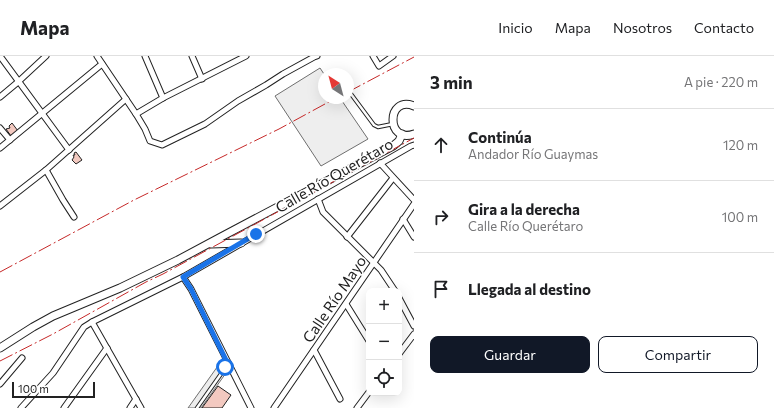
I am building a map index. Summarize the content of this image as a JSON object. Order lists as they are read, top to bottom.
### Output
{
  "streets": {
    "main road": ["Calle Río Querétaro"],
    "street": ["Calle Río Mayo"]
  },
  "scale_bar": "100 m",
  "north": "top left",
  "page": {
    "header": "Mapa",
    "nav": [
      "Inicio",
      "Mapa",
      "Nosotros",
      "Contacto"
    ],
    "heading": ["3 min", "A pie · 220 m"],
    "list": [
      ["Continúa", "Andador Río Guaymas", "120 m"],
      ["Gira a la derecha", "Calle Río Querétaro", "100 m"],
      "Llegada al destino"
    ],
    "map_buttons": ["+", "−"],
    "buttons": ["Guardar", "Compartir"],
    "scale": "100 m"
  }
}
